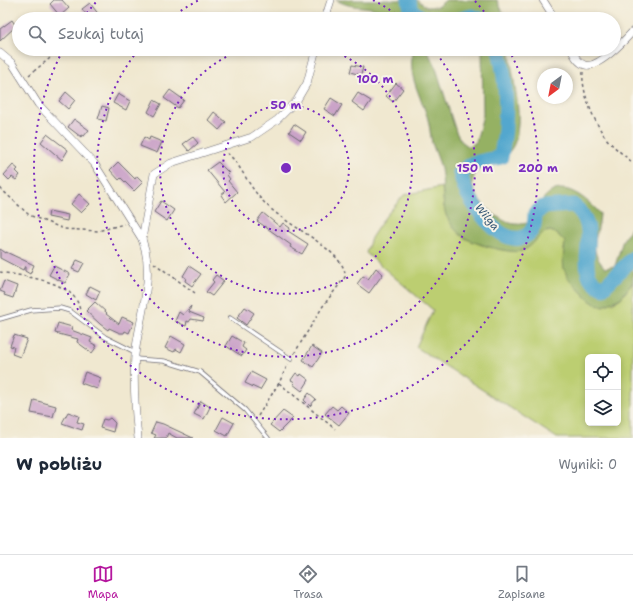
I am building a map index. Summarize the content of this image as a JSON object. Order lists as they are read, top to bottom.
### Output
{
  "water": ["Wilga"],
  "north": "bottom left",
  "page": {
    "search": "Szukaj tutaj",
    "heading": ["W pobliżu", "Wyniki: 0"],
    "nav": ["Mapa", "Trasa", "Zapisane"]
  },
  "rings": [
    "100 m",
    "50 m",
    "150 m",
    "200 m"
  ]
}
